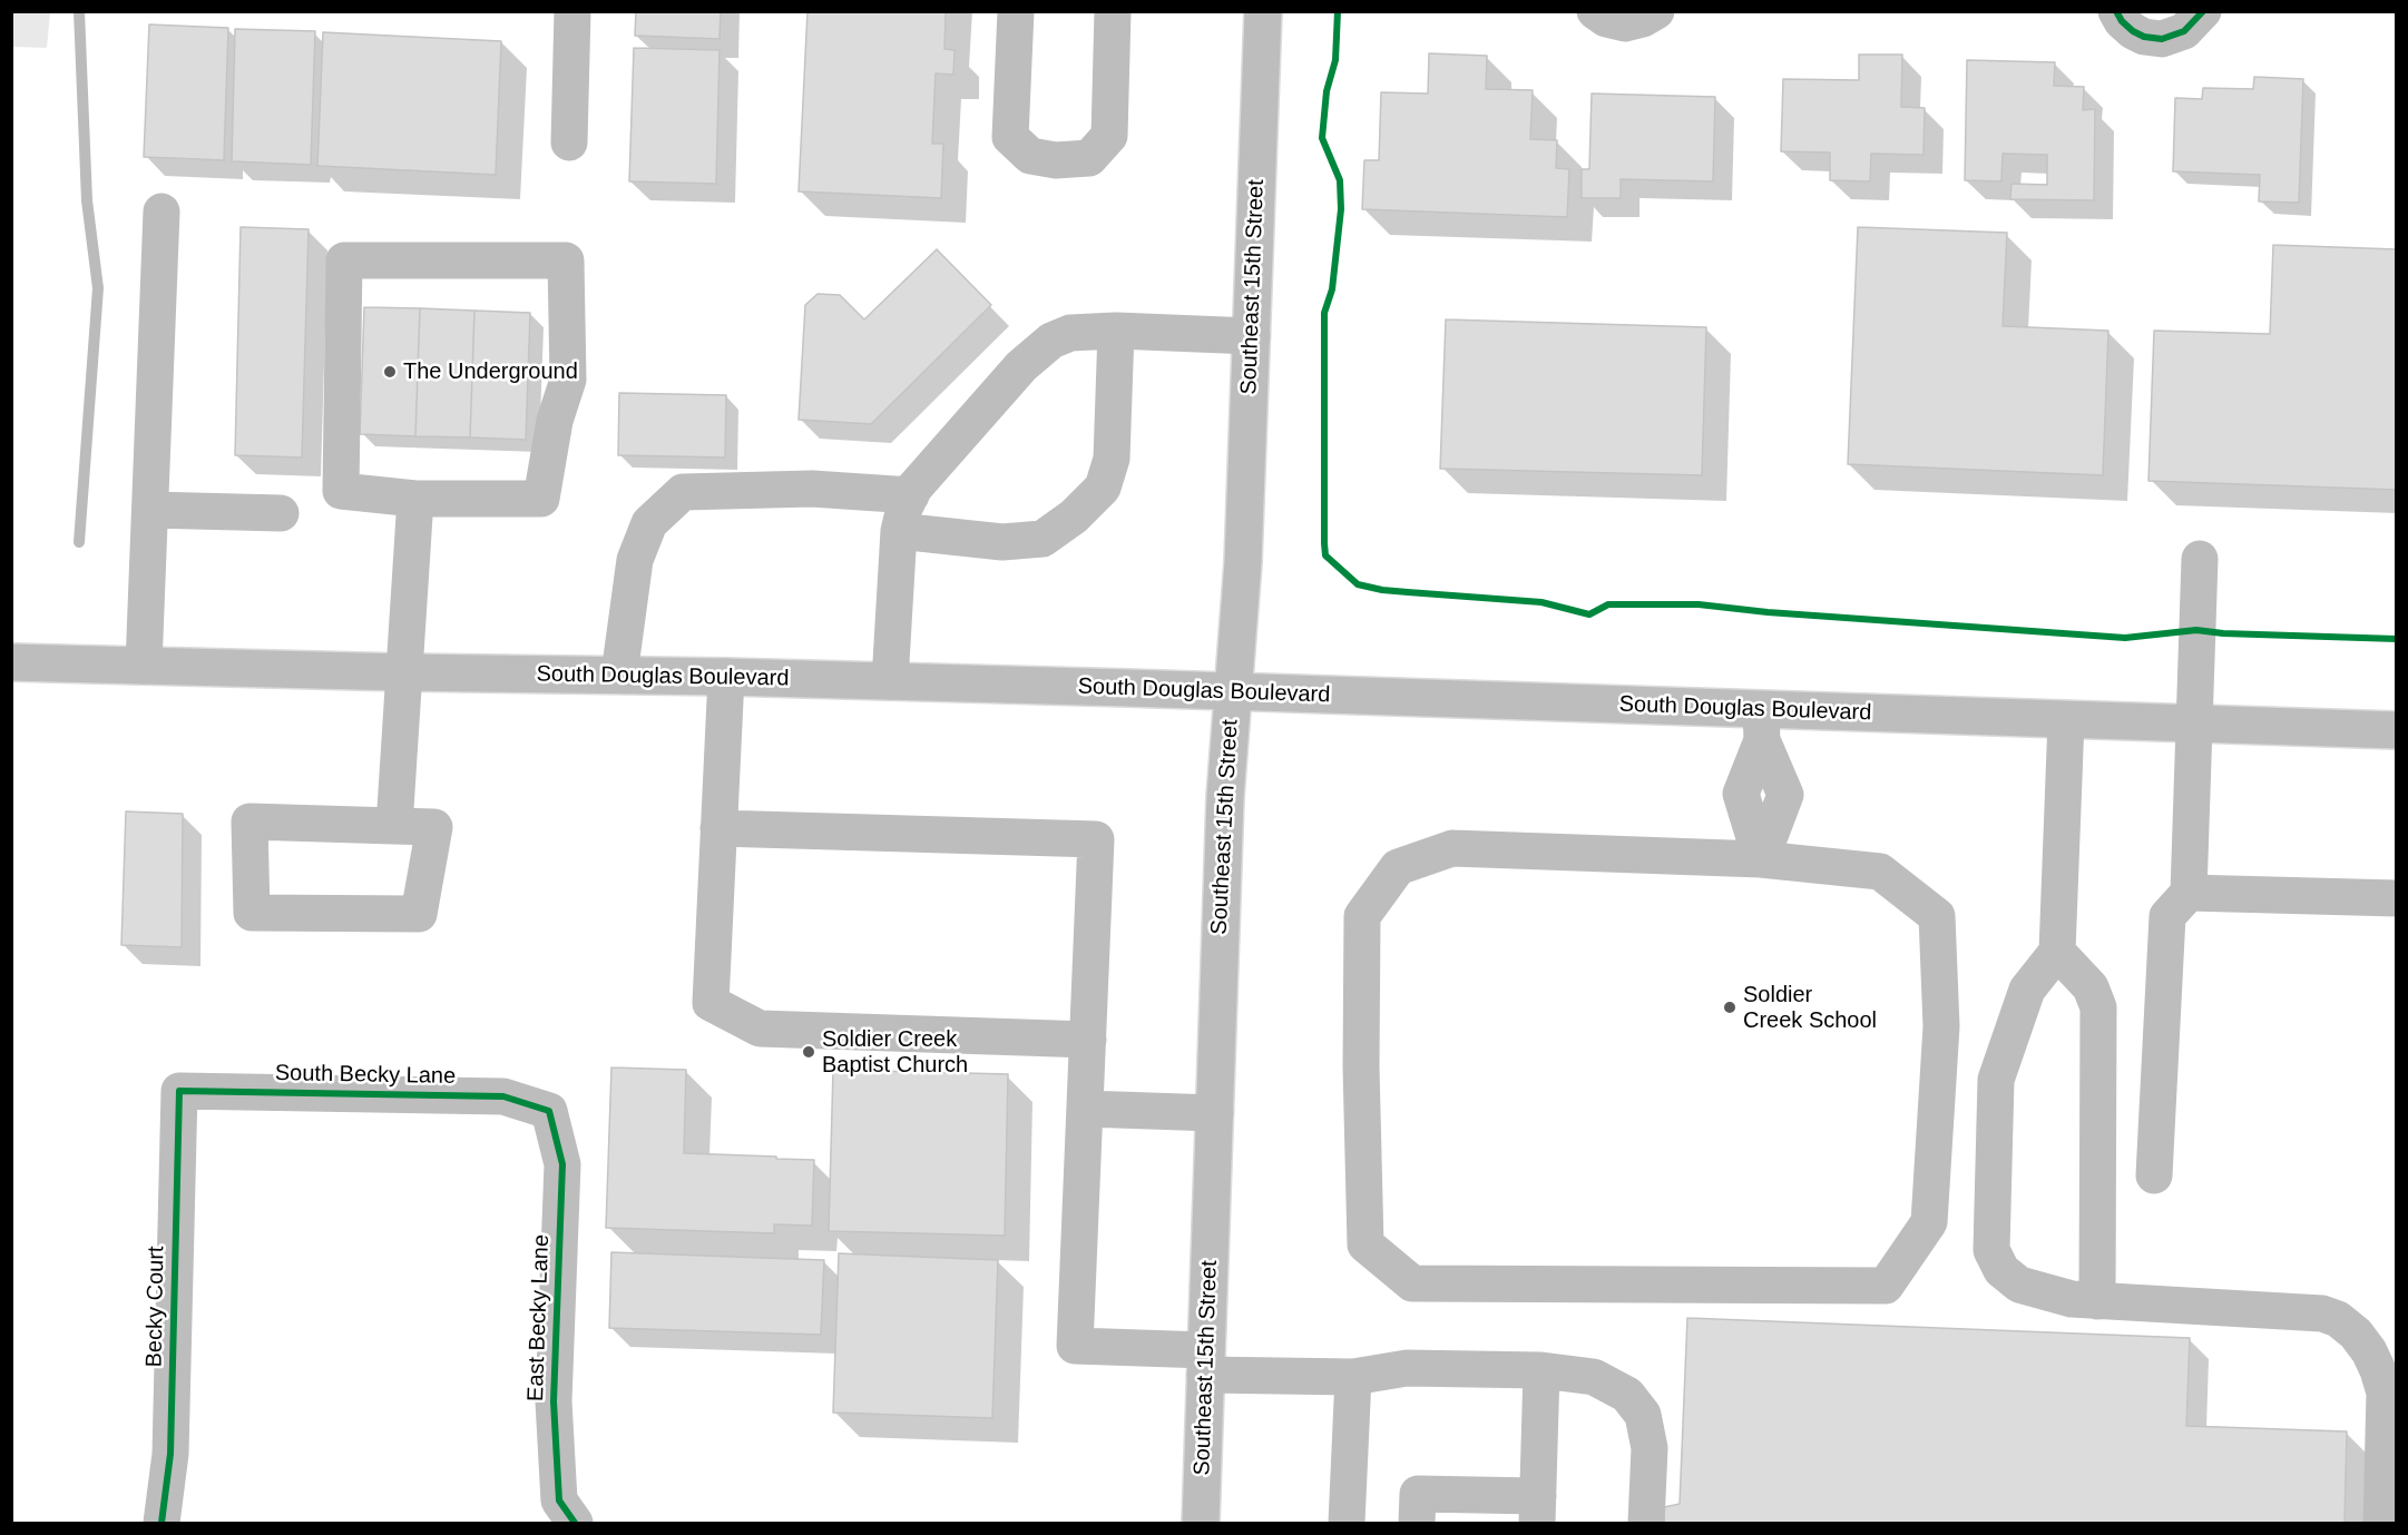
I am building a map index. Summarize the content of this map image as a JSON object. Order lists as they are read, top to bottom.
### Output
{
  "streets": {
    "main road": [
      "Southeast 15th Street",
      "South Douglas Boulevard",
      "South Becky Lane",
      "Becky Court",
      "East Becky Lane"
    ]
  },
  "crossings": [
    ["Southeast 15th Street", "South Douglas Boulevard"],
    ["South Becky Lane", "Becky Court"],
    ["South Becky Lane", "East Becky Lane"]
  ],
  "places": ["The Underground", "Soldier Creek School", "Soldier Creek Baptist Church"]
}
